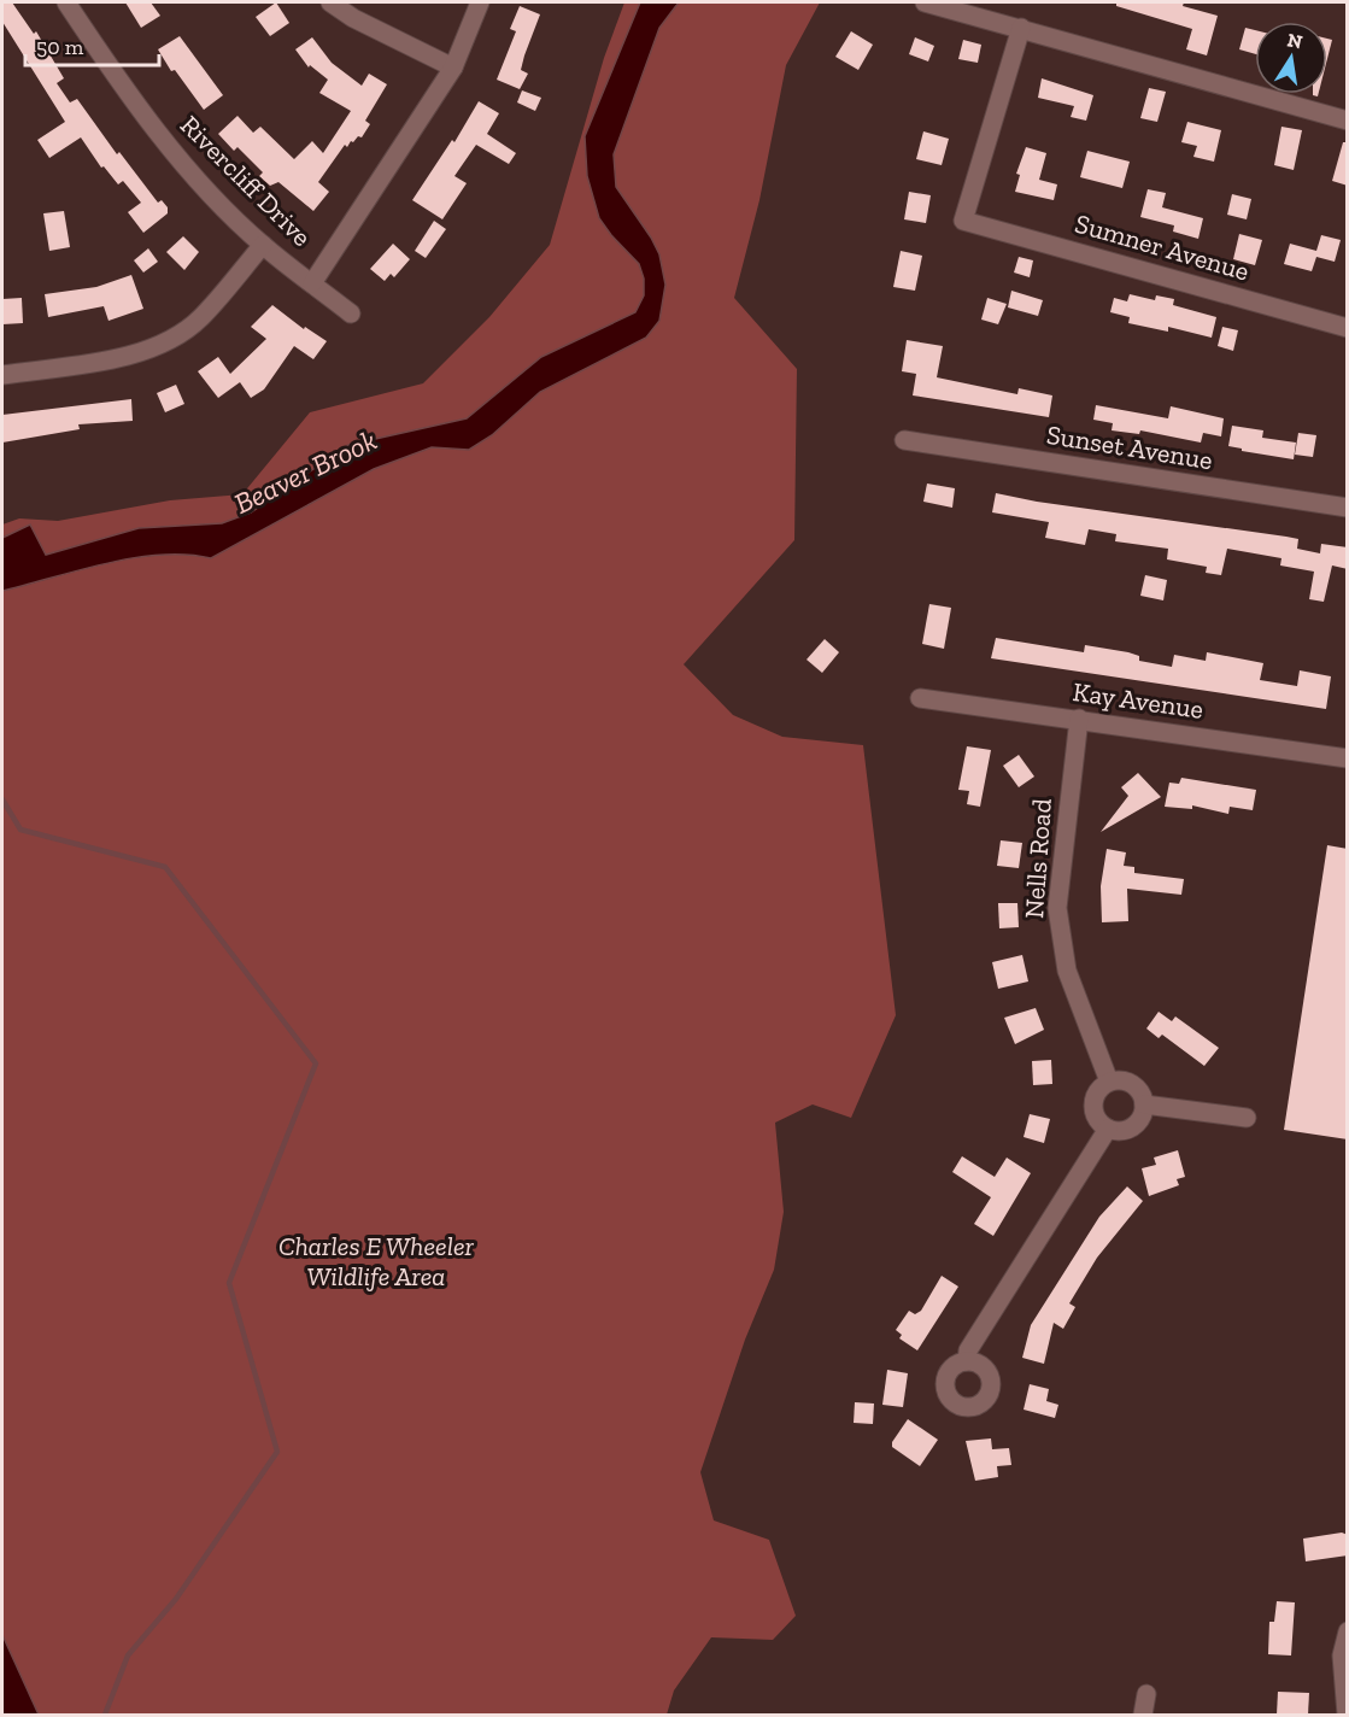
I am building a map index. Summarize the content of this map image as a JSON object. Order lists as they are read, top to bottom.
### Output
{
  "streets": {
    "street": [
      "Rivercliff Drive",
      "Sumner Avenue",
      "Sunset Avenue",
      "Kay Avenue",
      "Nells Road"
    ]
  },
  "crossings": [
    ["Kay Avenue", "Nells Road"]
  ],
  "water": ["Beaver Brook"],
  "parks": ["Charles E Wheeler Wildlife Area"],
  "scale_bar": "50 m",
  "north": "top"
}
